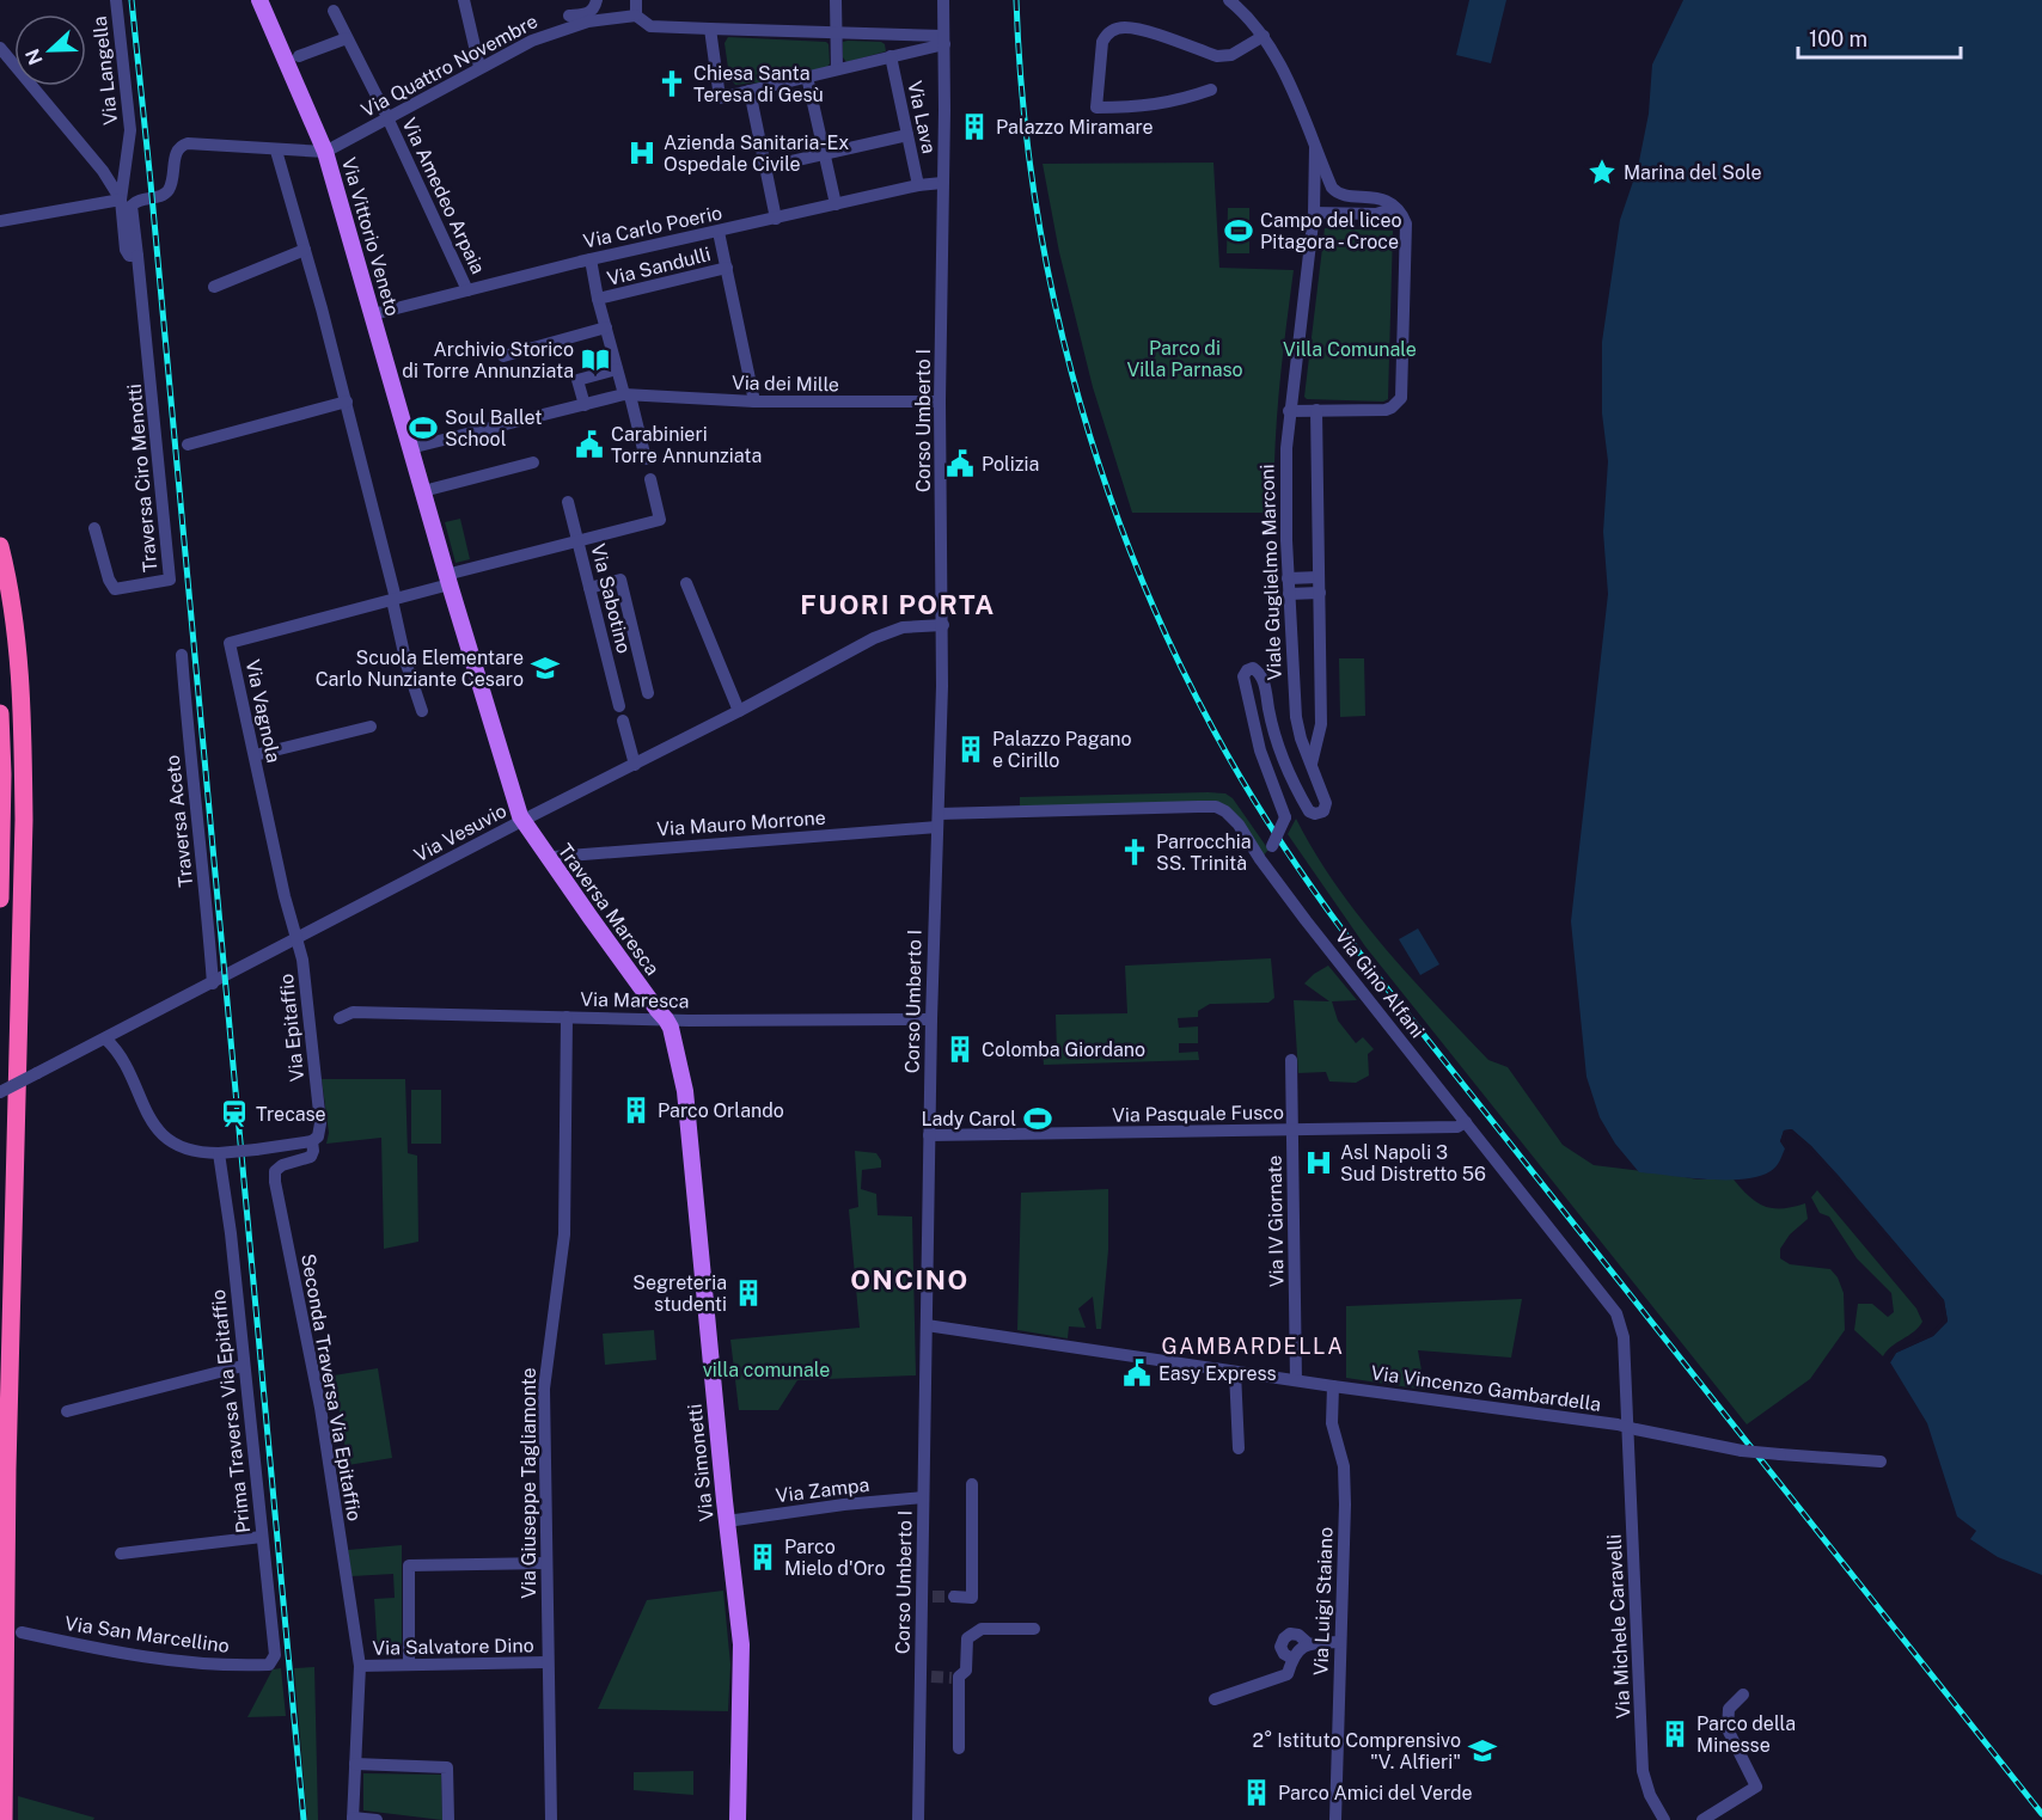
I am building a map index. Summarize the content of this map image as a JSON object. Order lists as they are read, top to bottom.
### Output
{
  "streets": {
    "main road": ["Via Vittorio Veneto", "Traversa Maresca", "Via Simonetti"],
    "street": [
      "Via Quattro Novembre",
      "Via Langella",
      "Via Lava",
      "Via Amedeo Arpaia",
      "Via Carlo Poerio",
      "Via Sandulli",
      "Via dei Mille",
      "Corso Umberto I",
      "Traversa Ciro Menotti",
      "Viale Guglielmo Marconi",
      "Via Sabotino",
      "Via Vagnola",
      "Traversa Aceto",
      "Via Mauro Morrone",
      "Via Vesuvio",
      "Via Gino Alfani",
      "Via Maresca",
      "Via Epitaffio",
      "Via Pasquale Fusco",
      "Via IV Giornate",
      "Seconda Traversa Via Epitaffio",
      "Via Vincenzo Gambardella",
      "Prima Traversa Via Epitaffio",
      "Via Giuseppe Tagliamonte",
      "Via Zampa",
      "Via Luigi Staiano",
      "Via Michele Caravelli",
      "Via San Marcellino",
      "Via Salvatore Dino"
    ]
  },
  "crossings": [
    ["Via Quattro Novembre", "Via Amedeo Arpaia"],
    ["Via Quattro Novembre", "Via Vittorio Veneto"],
    ["Via Lava", "Via Carlo Poerio"],
    ["Via Amedeo Arpaia", "Via Carlo Poerio"],
    ["Via Carlo Poerio", "Via Vittorio Veneto"],
    ["Via Carlo Poerio", "Corso Umberto I"],
    ["Via Vittorio Veneto", "Via dei Mille"],
    ["Via Vittorio Veneto", "Via Vesuvio"],
    ["Via Vittorio Veneto", "Traversa Maresca"],
    ["Via dei Mille", "Corso Umberto I"],
    ["Corso Umberto I", "Via Mauro Morrone"],
    ["Corso Umberto I", "Via Vesuvio"],
    ["Corso Umberto I", "Via Gino Alfani"],
    ["Corso Umberto I", "Via Maresca"],
    ["Corso Umberto I", "Via Pasquale Fusco"],
    ["Corso Umberto I", "Via Vincenzo Gambardella"],
    ["Corso Umberto I", "Via Zampa"],
    ["Viale Guglielmo Marconi", "Via Gino Alfani"],
    ["Via Vagnola", "Via Vesuvio"],
    ["Via Vagnola", "Via Epitaffio"],
    ["Traversa Aceto", "Via Vesuvio"],
    ["Via Mauro Morrone", "Traversa Maresca"],
    ["Via Mauro Morrone", "Via Gino Alfani"],
    ["Via Vesuvio", "Traversa Maresca"],
    ["Via Vesuvio", "Via Epitaffio"],
    ["Traversa Maresca", "Via Maresca"],
    ["Traversa Maresca", "Via Simonetti"],
    ["Via Gino Alfani", "Via Pasquale Fusco"],
    ["Via Gino Alfani", "Via Vincenzo Gambardella"],
    ["Via Gino Alfani", "Via Michele Caravelli"],
    ["Via Maresca", "Via Simonetti"],
    ["Via Maresca", "Via Giuseppe Tagliamonte"],
    ["Via Epitaffio", "Seconda Traversa Via Epitaffio"],
    ["Via Pasquale Fusco", "Via IV Giornate"],
    ["Via IV Giornate", "Via Vincenzo Gambardella"],
    ["Seconda Traversa Via Epitaffio", "Via Salvatore Dino"],
    ["Via Vincenzo Gambardella", "Via Luigi Staiano"],
    ["Via Vincenzo Gambardella", "Via Michele Caravelli"],
    ["Prima Traversa Via Epitaffio", "Via San Marcellino"],
    ["Via Simonetti", "Via Zampa"],
    ["Via Giuseppe Tagliamonte", "Via Salvatore Dino"]
  ],
  "districts": ["FUORI PORTA", "ONCINO", "GAMBARDELLA"],
  "parks": ["Parco di Villa Parnaso", "Villa Comunale", "villa comunale"],
  "places": {
    "church": ["Chiesa Santa Teresa di Gesù", "Parrocchia SS. Trinità"],
    "building": [
      "Palazzo Miramare",
      "Palazzo Pagano e Cirillo",
      "Colomba Giordano",
      "Parco Orlando",
      "Segreteria studenti",
      "Parco Mielo d'Oro",
      "Parco della Minesse",
      "Parco Amici del Verde"
    ],
    "hospital": ["Azienda Sanitaria-Ex Ospedale Civile", "Asl Napoli 3 Sud Distretto 56"],
    "place": ["Marina del Sole"],
    "sports": ["Campo del liceo Pitagora - Croce", "Soul Ballet School", "Lady Carol"],
    "library": ["Archivio Storico di Torre Annunziata"],
    "public building": ["Carabinieri Torre Annunziata", "Polizia", "Easy Express"],
    "school or university": ["Scuola Elementare Carlo Nunziante Cesaro", "2° Istituto Comprensivo \"V. Alfieri\""],
    "station": ["Trecase"]
  },
  "scale_bar": "100 m",
  "north": "left"
}
